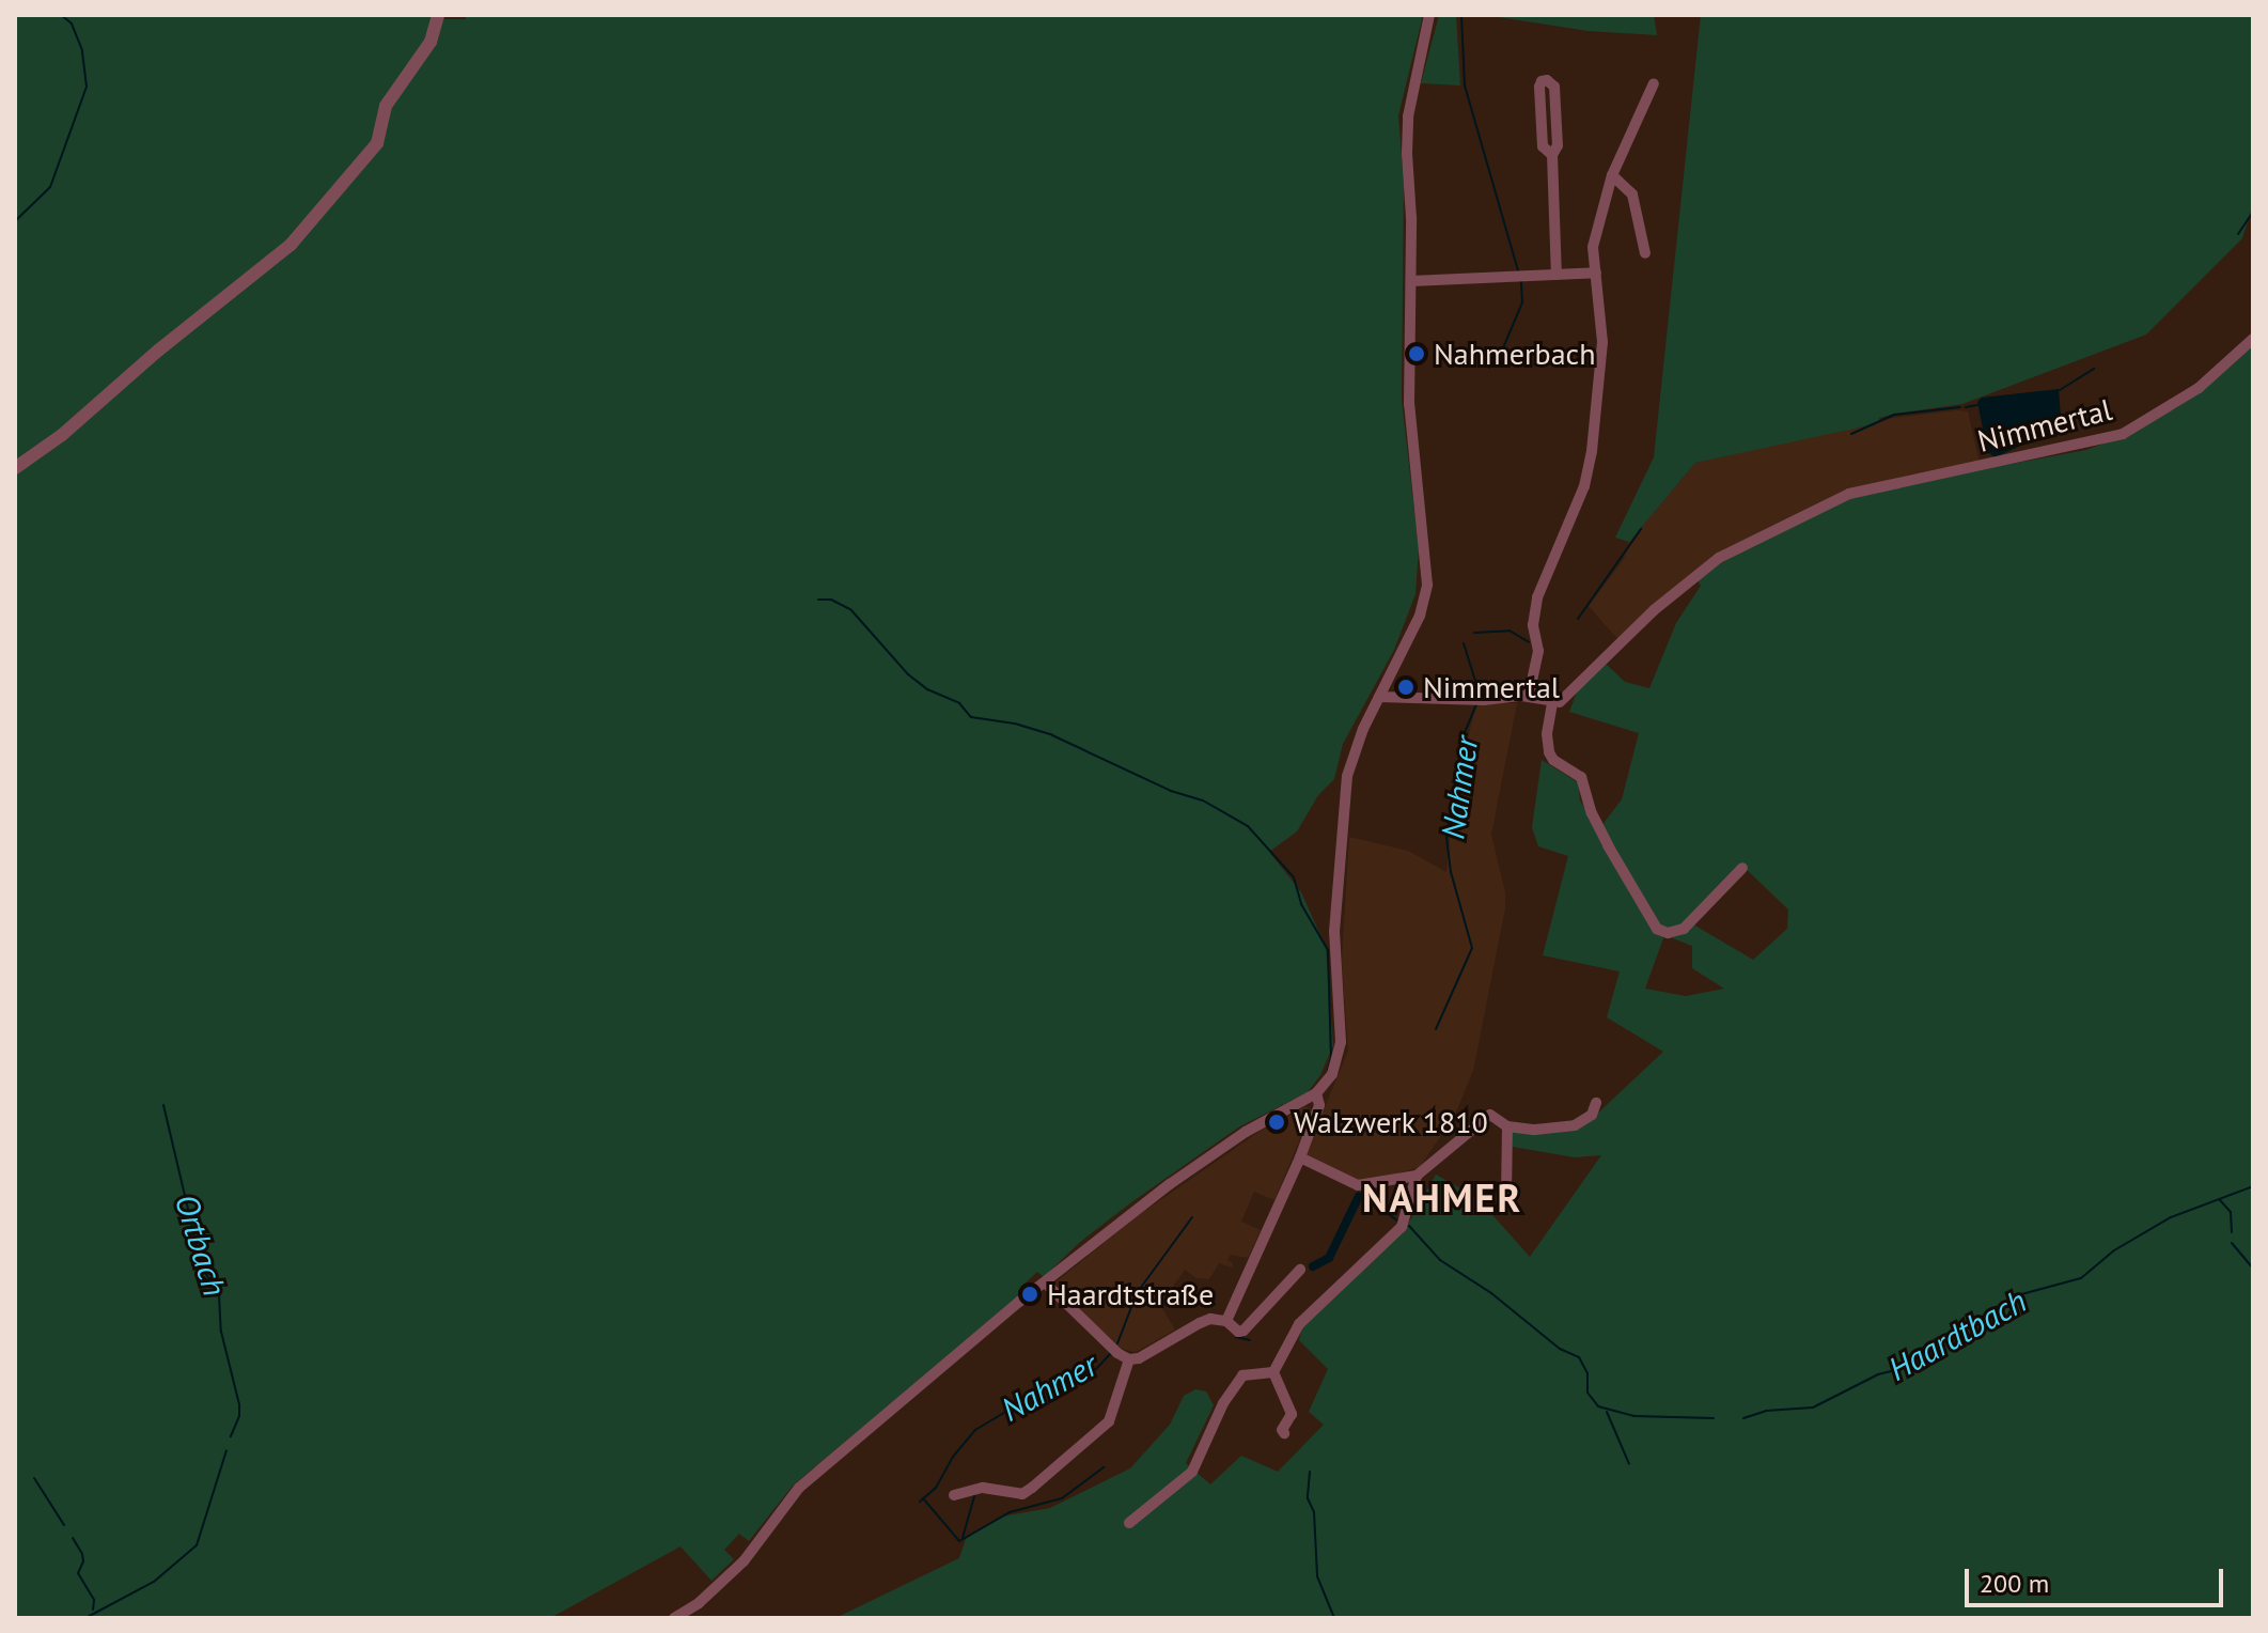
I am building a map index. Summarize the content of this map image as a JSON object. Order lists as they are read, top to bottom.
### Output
{
  "streets": {
    "street": ["Nimmertal"]
  },
  "districts": ["NAHMER"],
  "water": ["Nahmer", "Ortbach", "Haardtbach"],
  "places": [
    "Nahmerbach",
    "Nimmertal",
    "Walzwerk 1810",
    "Haardtstraße"
  ],
  "scale_bar": "200 m"
}
